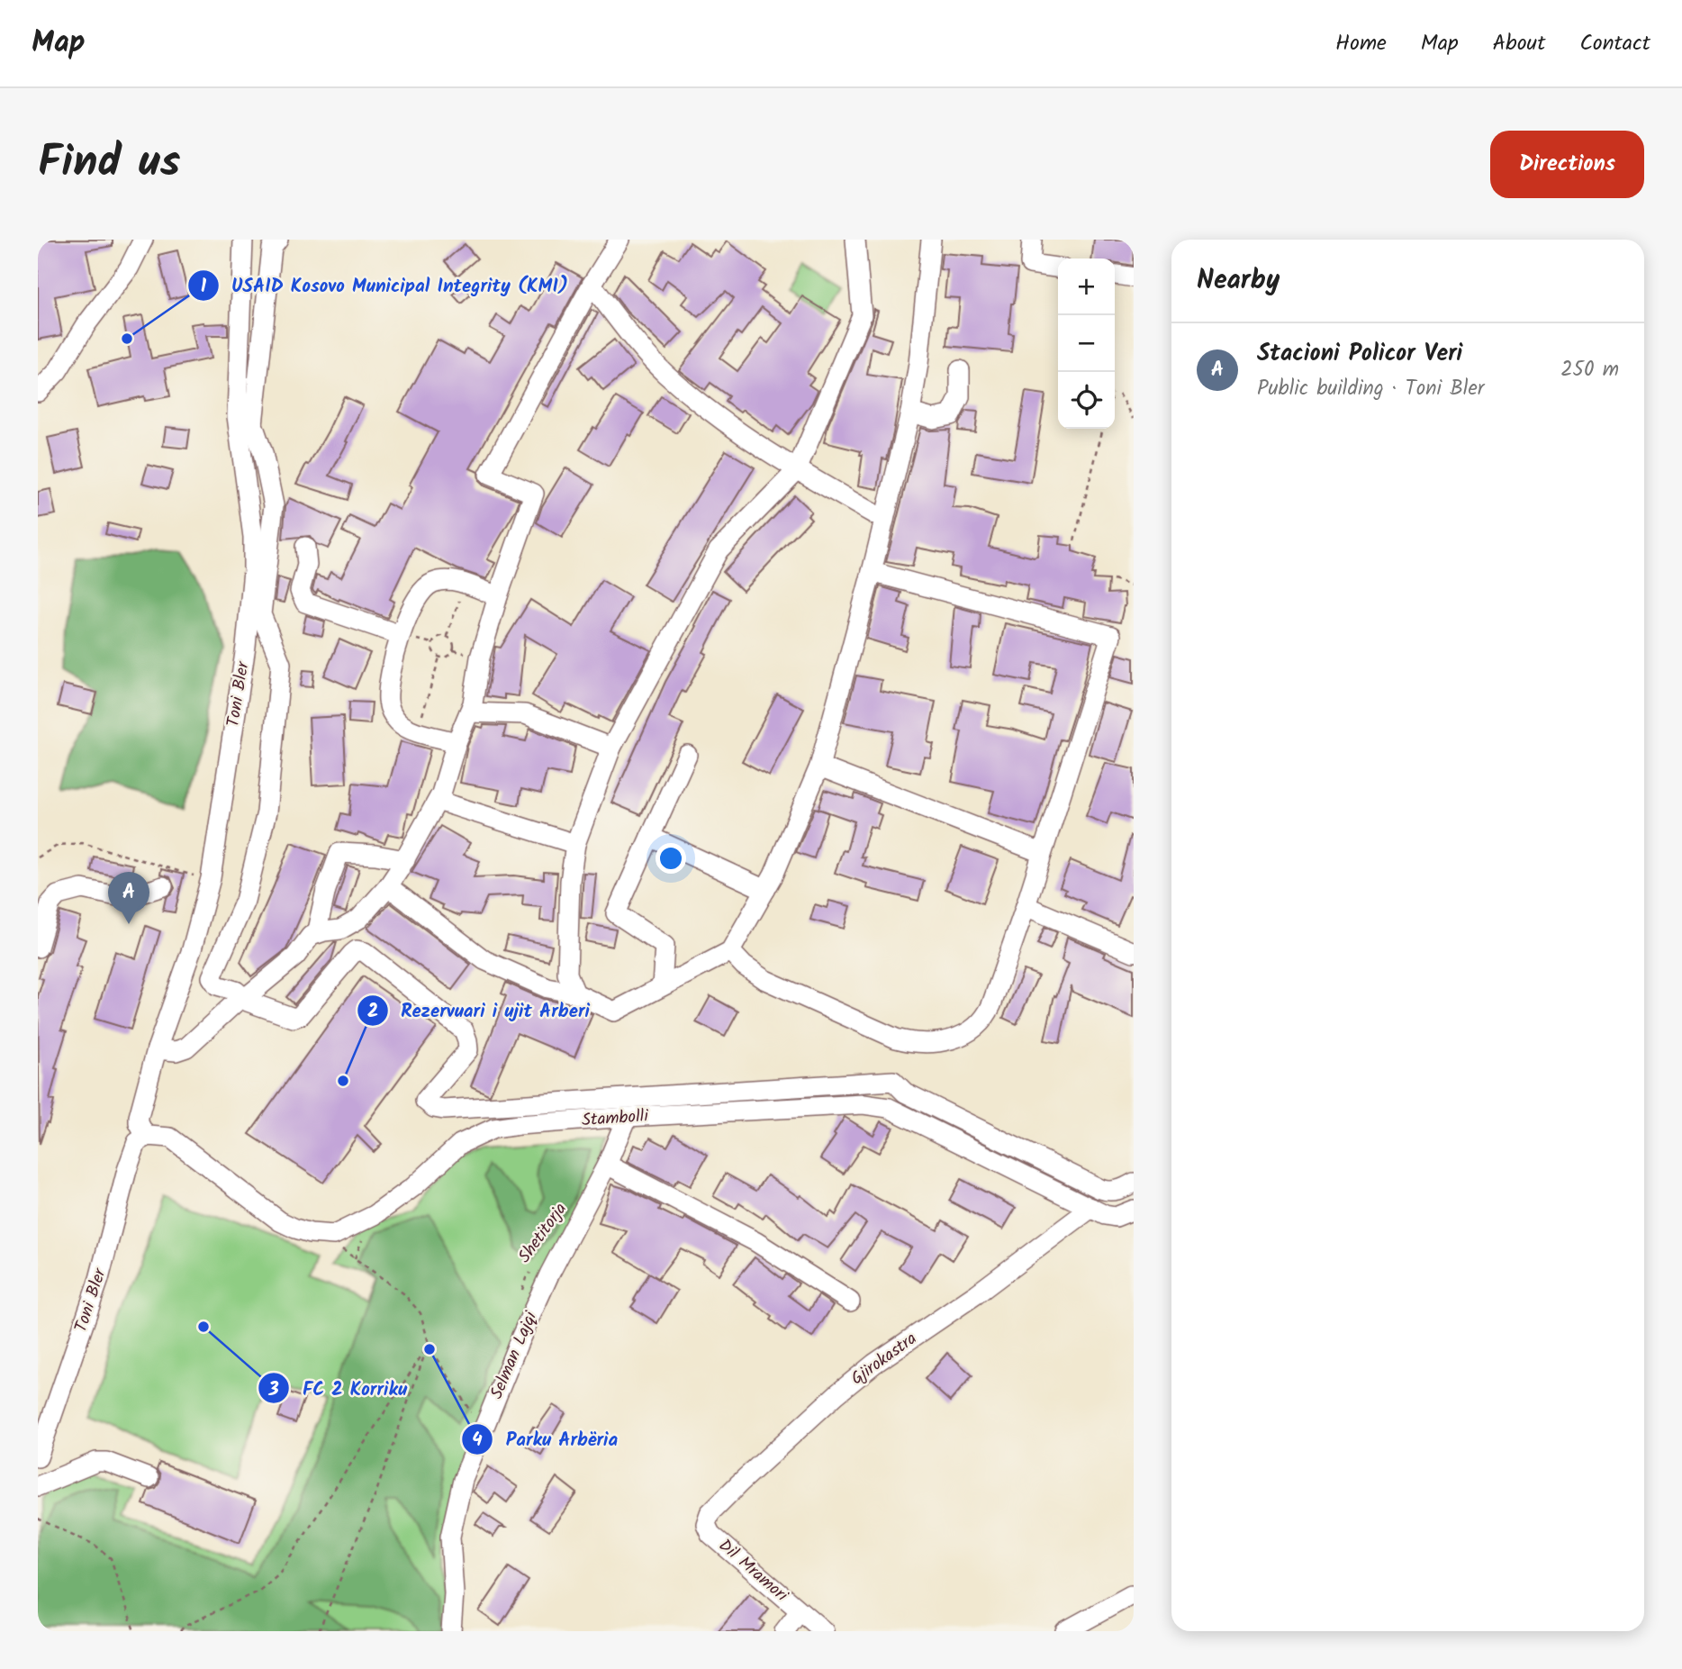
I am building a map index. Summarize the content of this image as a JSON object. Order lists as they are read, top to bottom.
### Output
{
  "streets": {
    "street": [
      "Toni Bler",
      "Stambolli",
      "Selman Lajqi",
      "Gjirokastra",
      "Dil Mramori"
    ],
    "path": ["Shetitorja"]
  },
  "crossings": [
    ["Toni Bler", "Stambolli"],
    ["Stambolli", "Selman Lajqi"],
    ["Stambolli", "Gjirokastra"],
    ["Gjirokastra", "Dil Mramori"]
  ],
  "places": [
    "USAID Kosovo Municipal Integrity (KMI)",
    "Rezervuari i ujit Arberi",
    "FC 2 Korriku",
    "Parku Arbëria"
  ],
  "page": {
    "header": "Map",
    "nav": [
      "Home",
      "Map",
      "About",
      "Contact"
    ],
    "title": "Find us",
    "buttons": "Directions",
    "heading": "Nearby",
    "map_buttons": ["+", "−"],
    "list": [
      {
        "mark": "A",
        "name": "Stacioni Policor Veri",
        "note": "Public building · Toni Bler",
        "value": "250 m"
      }
    ],
    "pins": "A"
  }
}
